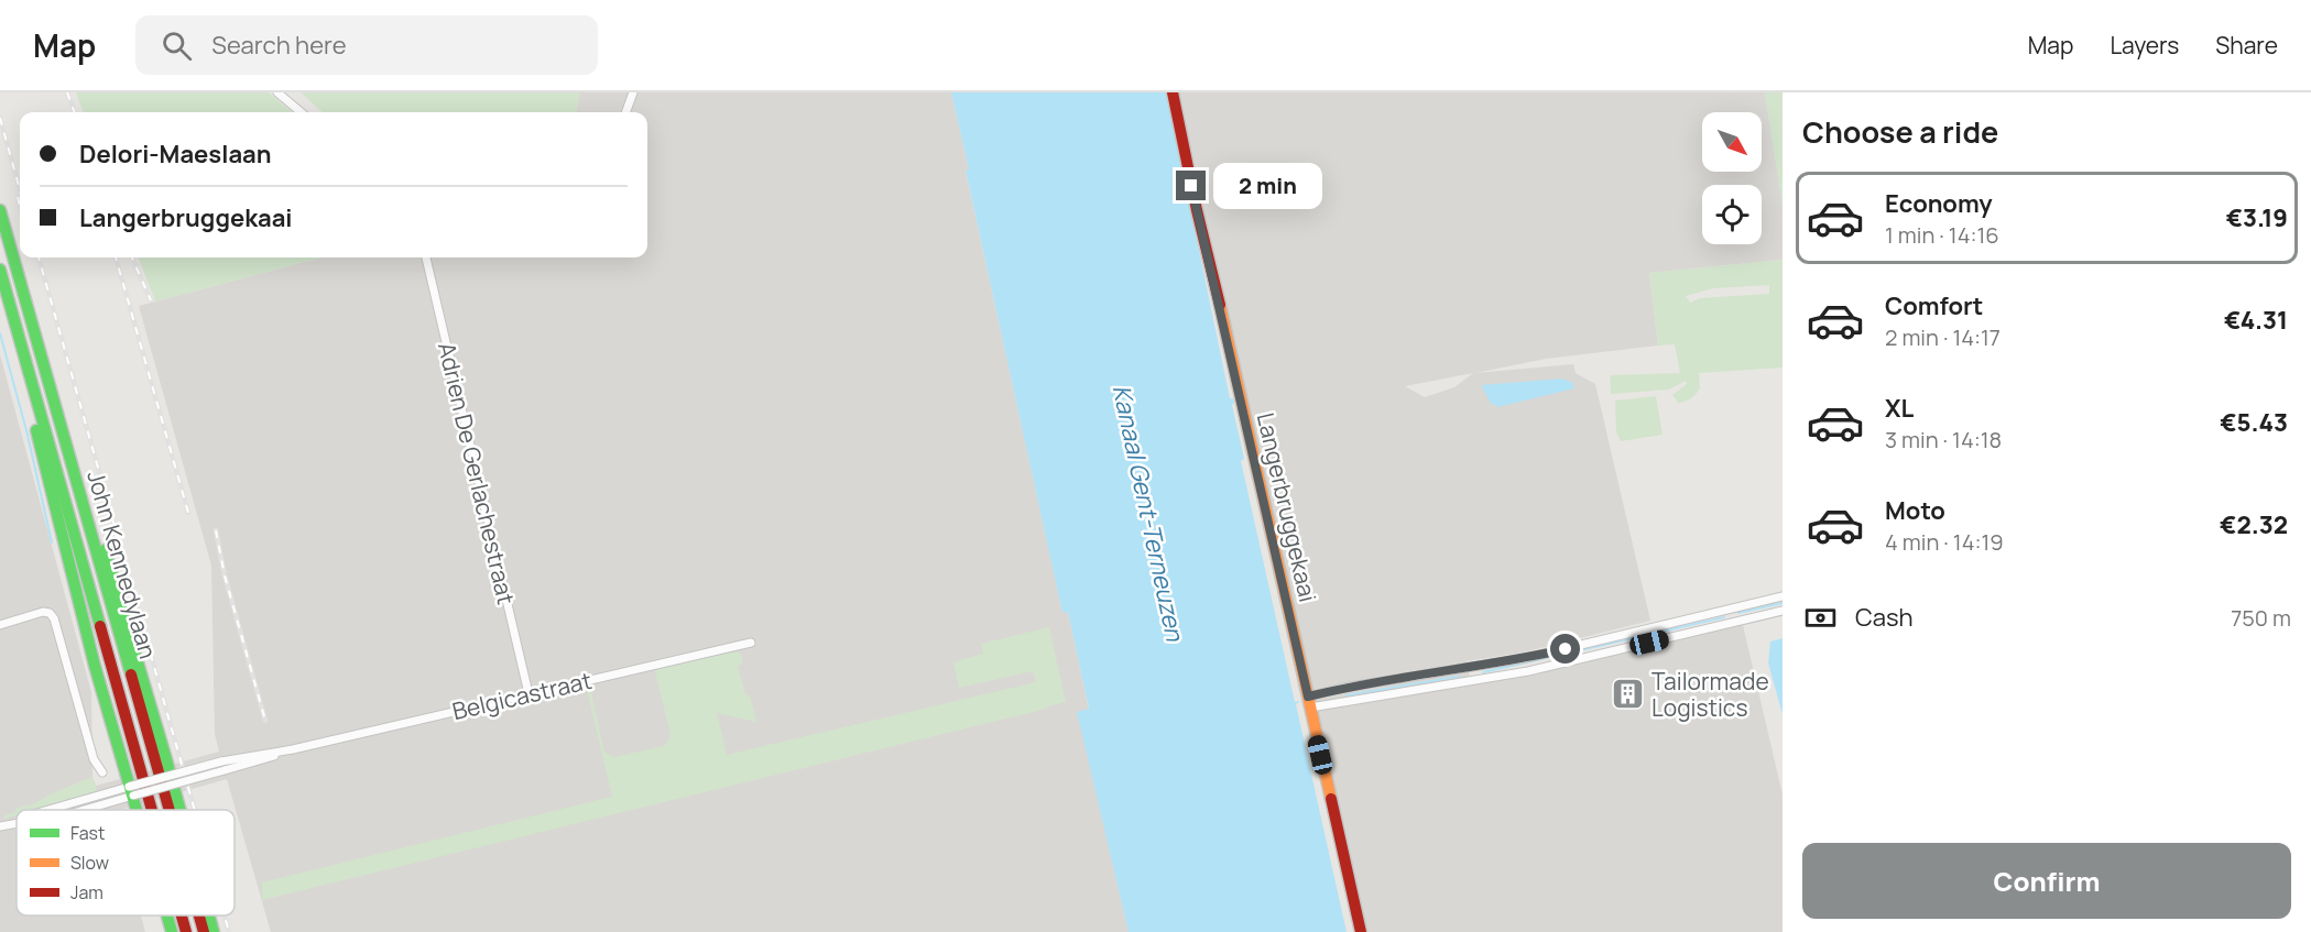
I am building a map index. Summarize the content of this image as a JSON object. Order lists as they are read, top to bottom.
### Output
{
  "streets": {
    "main road": ["Langerbruggekaai", "John Kennedylaan"],
    "street": ["Adrien De Gerlachestraat", "Belgicastraat"]
  },
  "crossings": [
    ["Adrien De Gerlachestraat", "Belgicastraat"]
  ],
  "water": ["Kanaal Gent-Terneuzen"],
  "places": {
    "building": ["Tailormade Logistics"]
  },
  "legend": ["Fast", "Slow", "Jam"],
  "north": "bottom right",
  "page": {
    "header": "Map",
    "search": "Search here",
    "nav": ["Map", "Layers", "Share"],
    "heading": "Choose a ride",
    "banner": ["Delori-Maeslaan", "Langerbruggekaai"],
    "bubble": "2 min",
    "list": [
      {
        "name": "Economy",
        "note": "1 min · 14:16",
        "value": "€3.19"
      },
      {
        "name": "Comfort",
        "note": "2 min · 14:17",
        "value": "€4.31"
      },
      {
        "name": "XL",
        "note": "3 min · 14:18",
        "value": "€5.43"
      },
      {
        "name": "Moto",
        "note": "4 min · 14:19",
        "value": "€2.32"
      }
    ],
    "pay": ["Cash", "750 m"],
    "buttons": "Confirm"
  }
}
